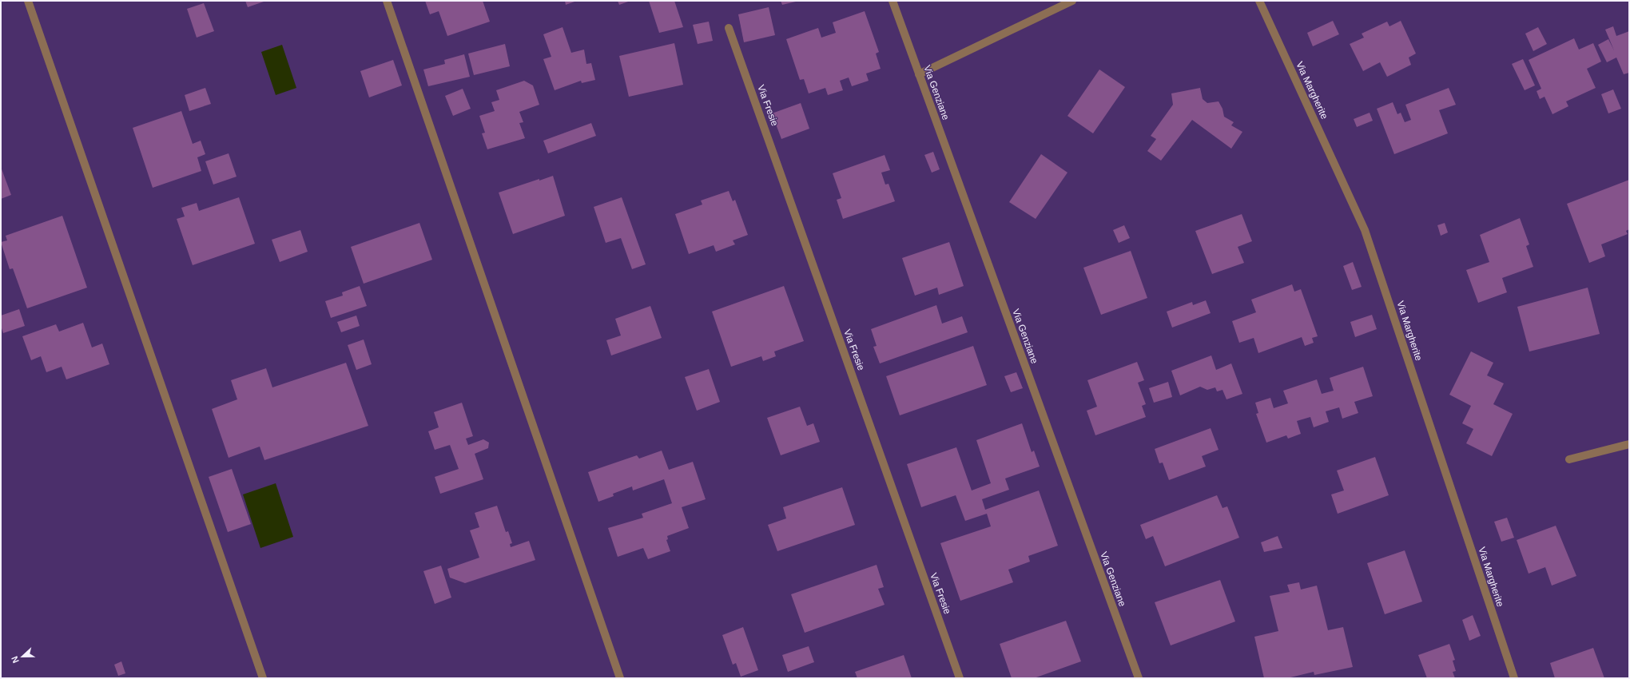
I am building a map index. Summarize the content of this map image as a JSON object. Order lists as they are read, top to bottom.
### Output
{
  "streets": {
    "street": ["Via Margherite", "Via Genziane", "Via Fresie"]
  },
  "north": "left"
}
